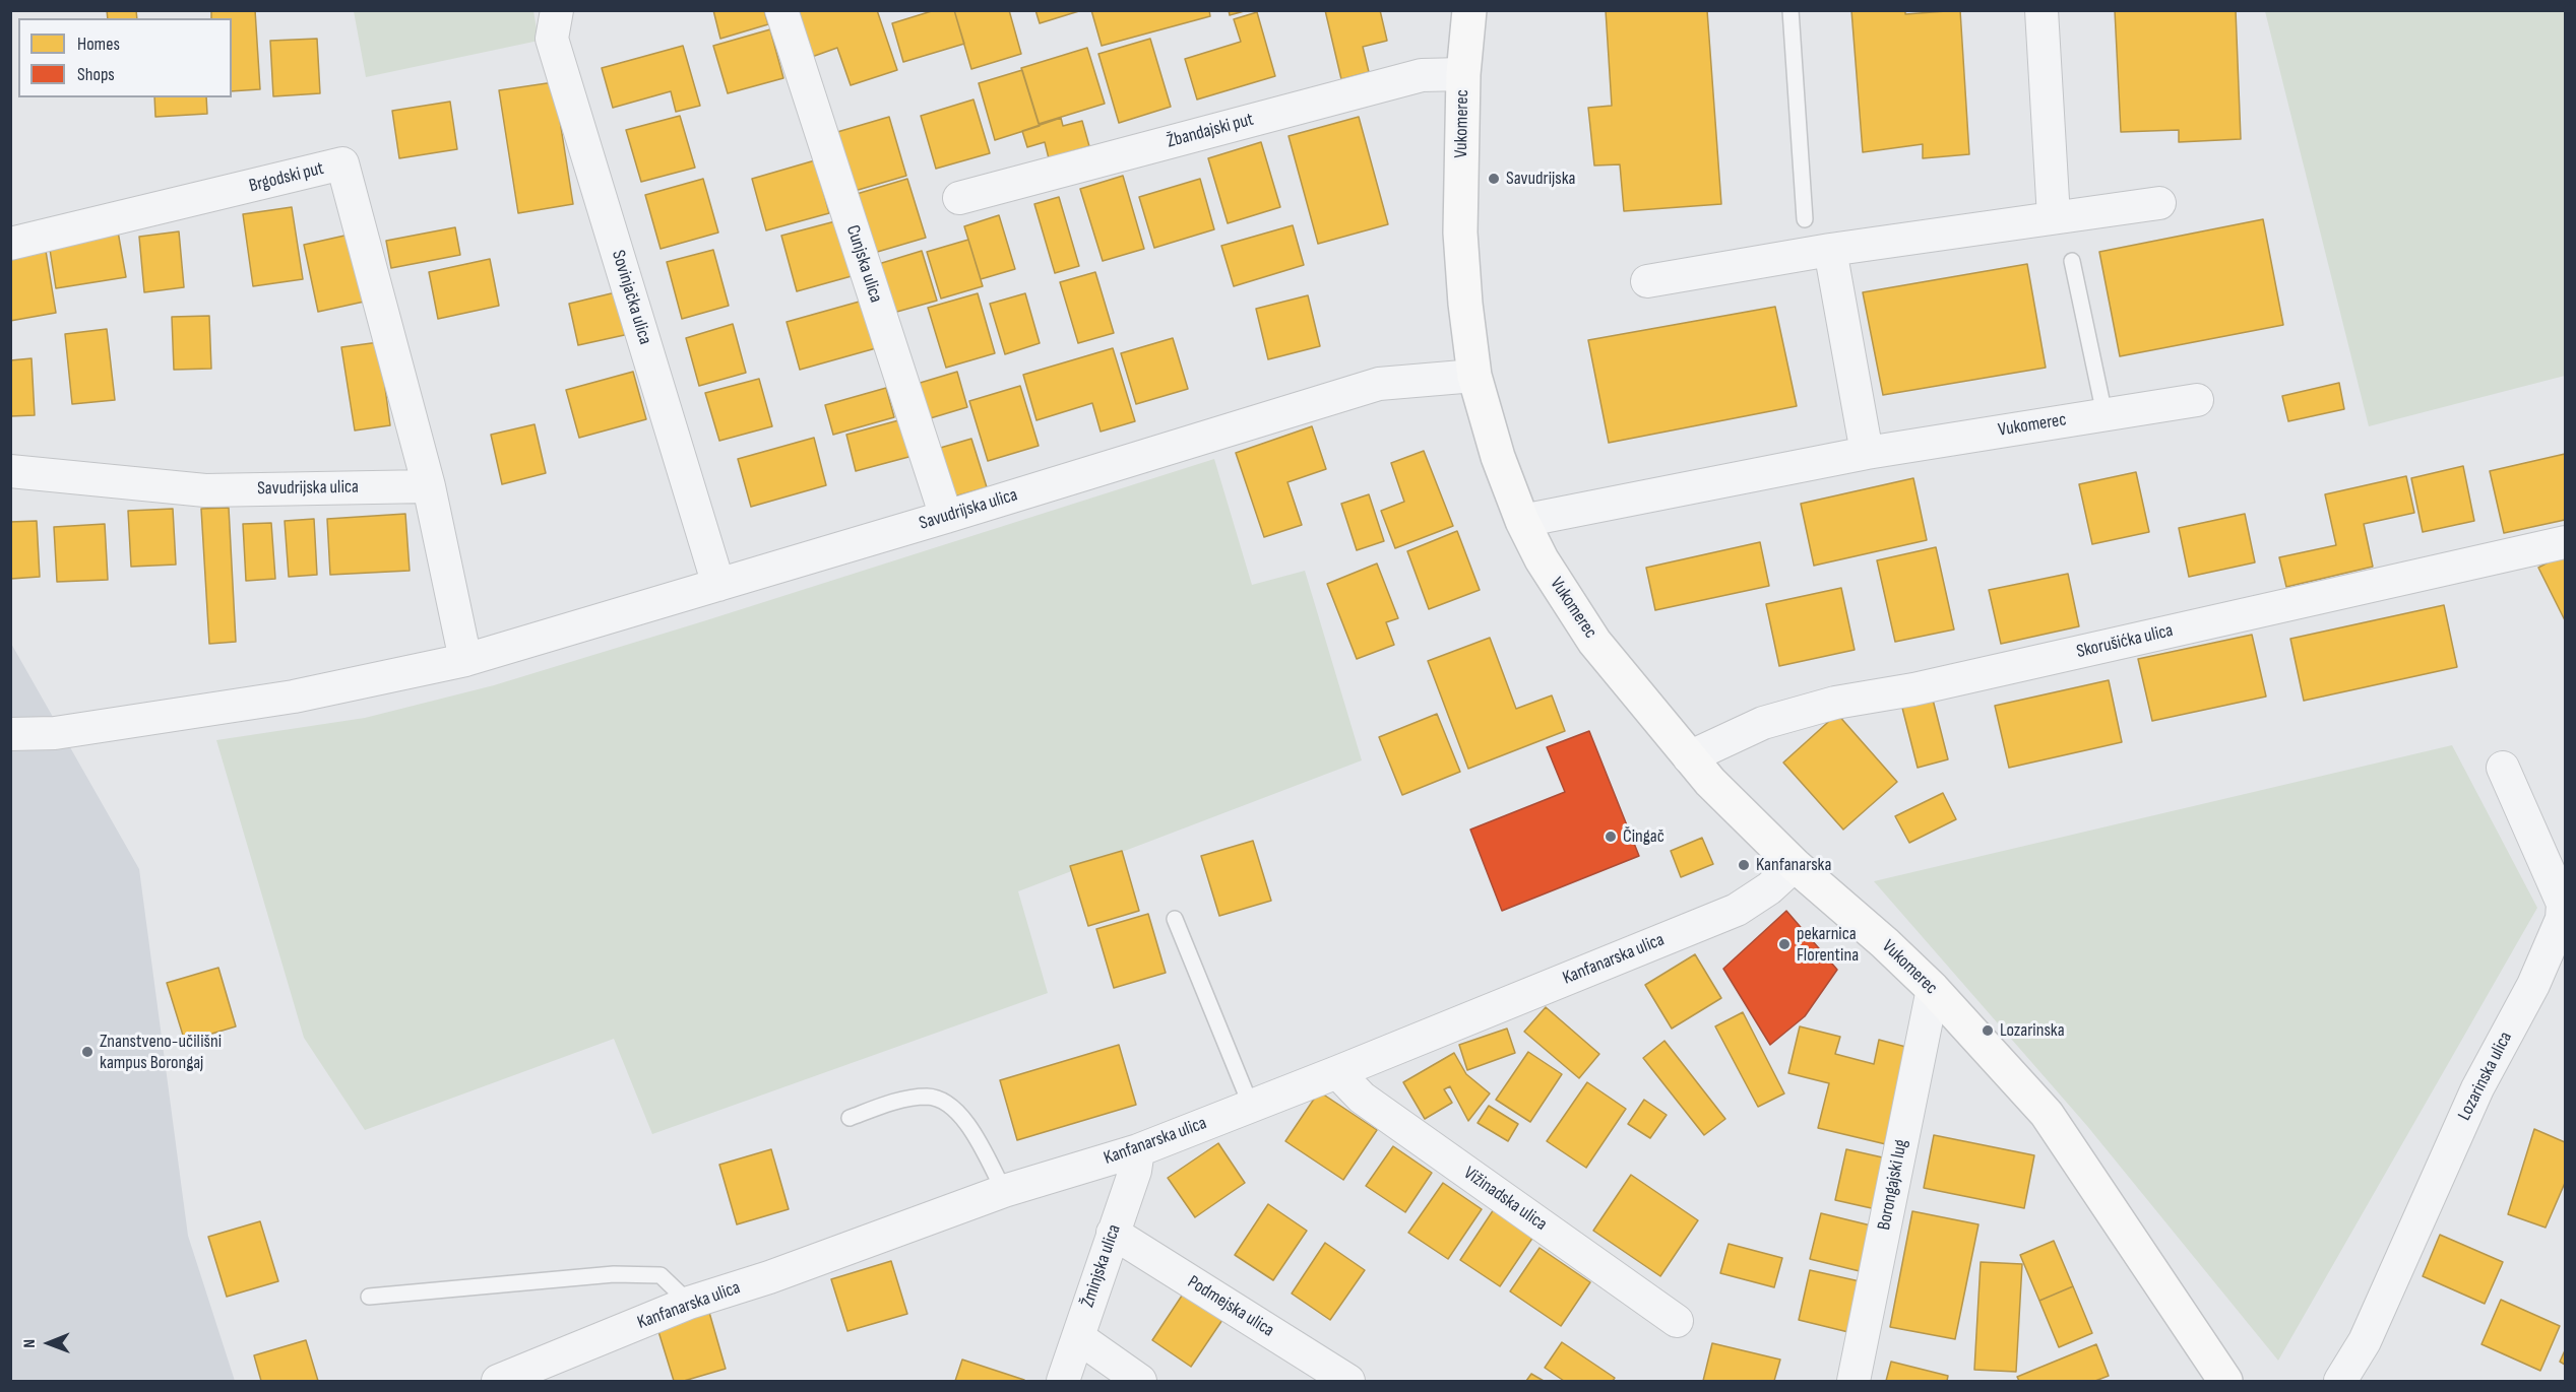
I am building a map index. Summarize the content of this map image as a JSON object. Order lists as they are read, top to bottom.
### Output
{
  "streets": {
    "street": [
      "Vukomerec",
      "Žbandajski put",
      "Brgodski put",
      "Cunjska ulica",
      "Sovinjačka ulica",
      "Savudrijska ulica",
      "Skorušićka ulica",
      "Kanfanarska ulica",
      "Lozarinska ulica",
      "Borongajski lug",
      "Vižinadska ulica",
      "Žminjska ulica",
      "Podmejska ulica"
    ]
  },
  "crossings": [
    ["Vukomerec", "Žbandajski put"],
    ["Vukomerec", "Savudrijska ulica"],
    ["Vukomerec", "Skorušićka ulica"],
    ["Vukomerec", "Kanfanarska ulica"],
    ["Vukomerec", "Borongajski lug"],
    ["Brgodski put", "Savudrijska ulica"],
    ["Cunjska ulica", "Savudrijska ulica"],
    ["Sovinjačka ulica", "Savudrijska ulica"],
    ["Kanfanarska ulica", "Vižinadska ulica"],
    ["Kanfanarska ulica", "Žminjska ulica"],
    ["Žminjska ulica", "Podmejska ulica"]
  ],
  "places": [
    "Savudrijska",
    "Čingač",
    "Kanfanarska",
    "pekarnica Florentina",
    "Lozarinska",
    "Znanstveno-učilišni kampus Borongaj"
  ],
  "legend": ["Homes", "Shops"],
  "north": "left"
}
